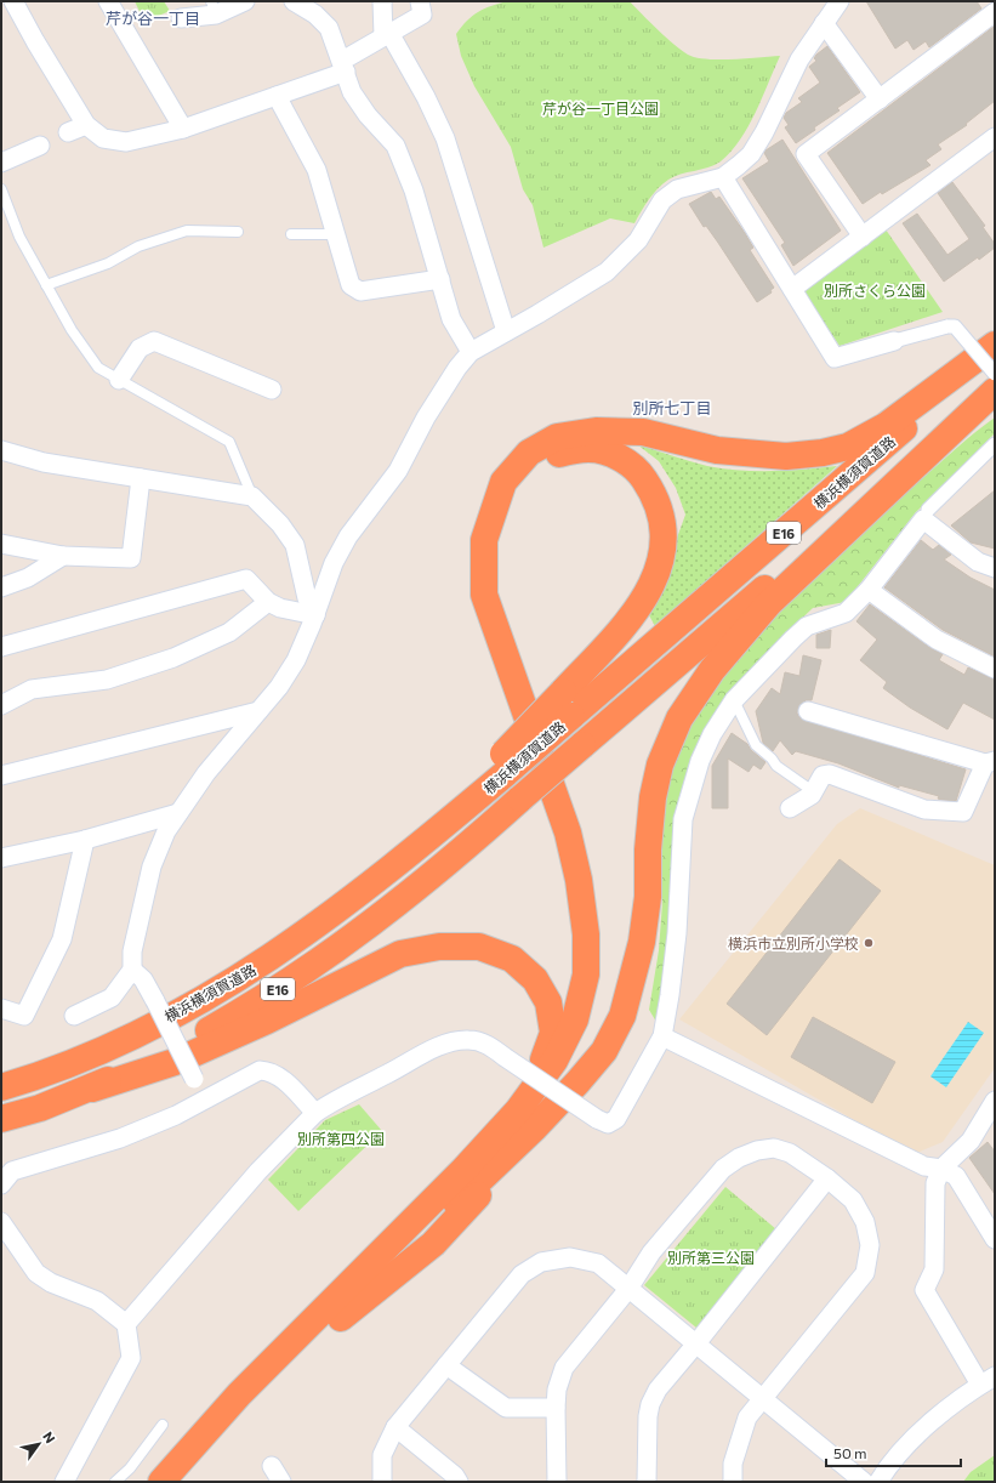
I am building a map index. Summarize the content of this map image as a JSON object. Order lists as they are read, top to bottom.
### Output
{
  "streets": {
    "highway": ["横浜横須賀道路", "E16"]
  },
  "districts": ["芹が谷一丁目", "別所七丁目"],
  "parks": [
    "芹が谷一丁目公園",
    "別所さくら公園",
    "別所第四公園",
    "別所第三公園"
  ],
  "places": ["横浜市立別所小学校"],
  "scale_bar": "50 m",
  "north": "top right"
}
